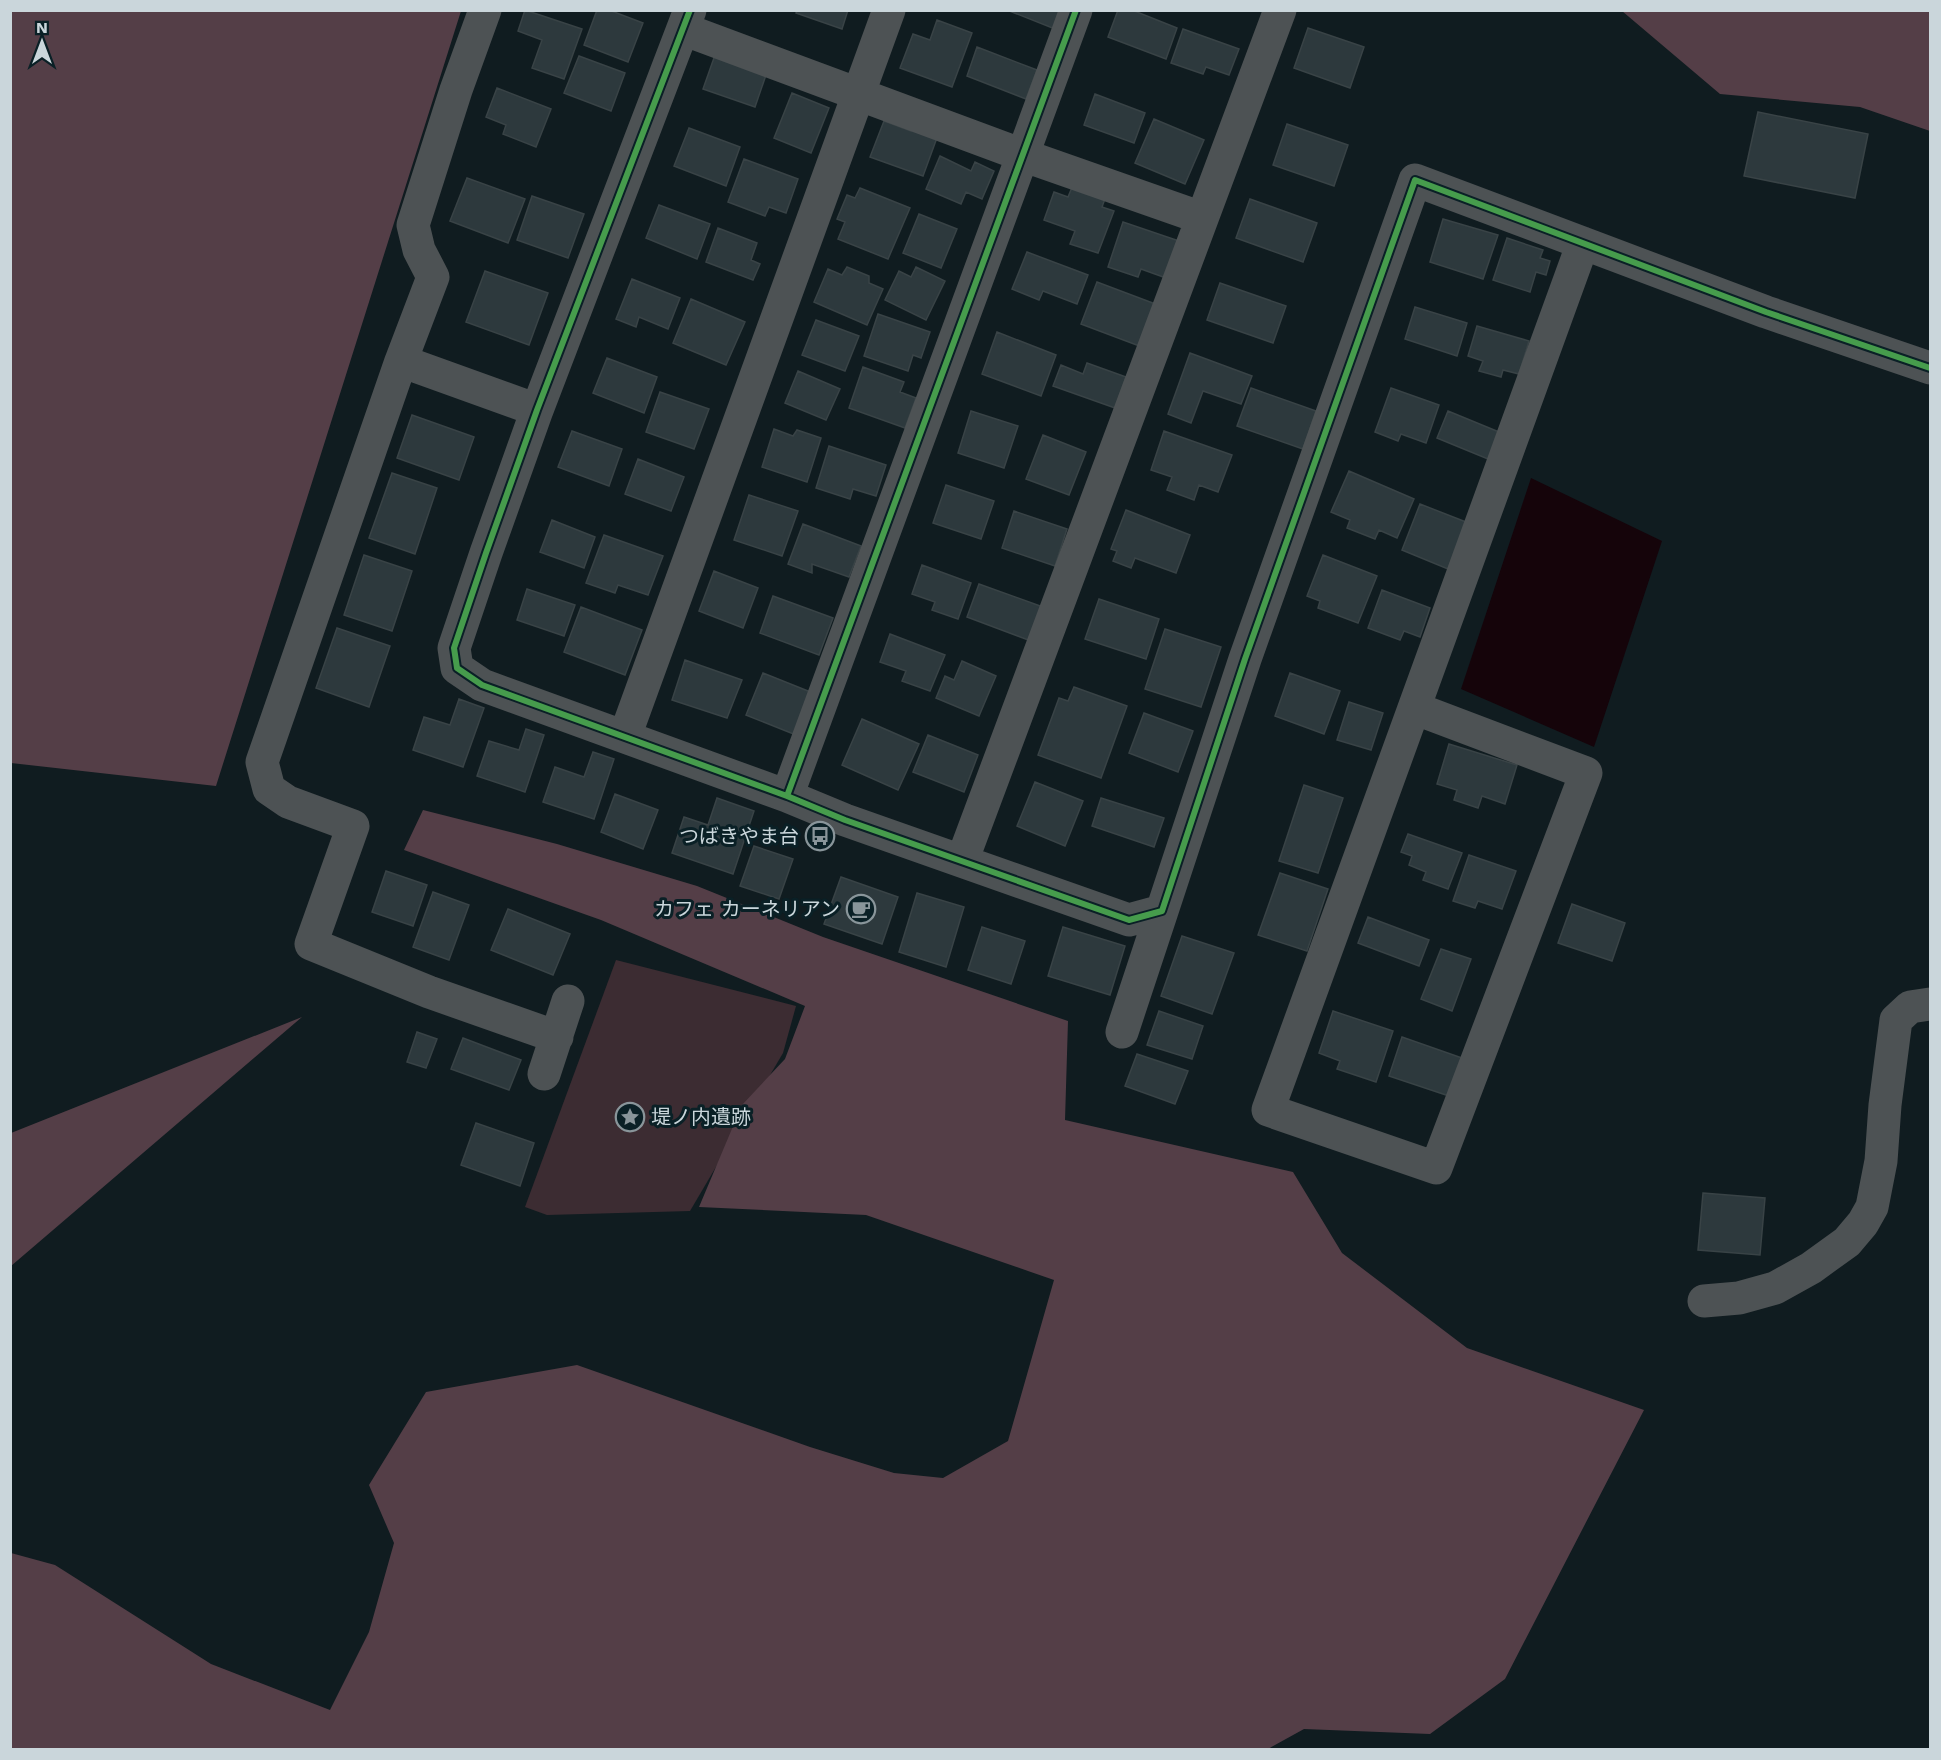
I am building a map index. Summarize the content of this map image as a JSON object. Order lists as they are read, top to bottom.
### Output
{
  "places": {
    "bus stop": ["つばきやま台"],
    "cafe": ["カフェ カーネリアン"],
    "place": ["堤ノ内遺跡"]
  },
  "north": "top"
}
